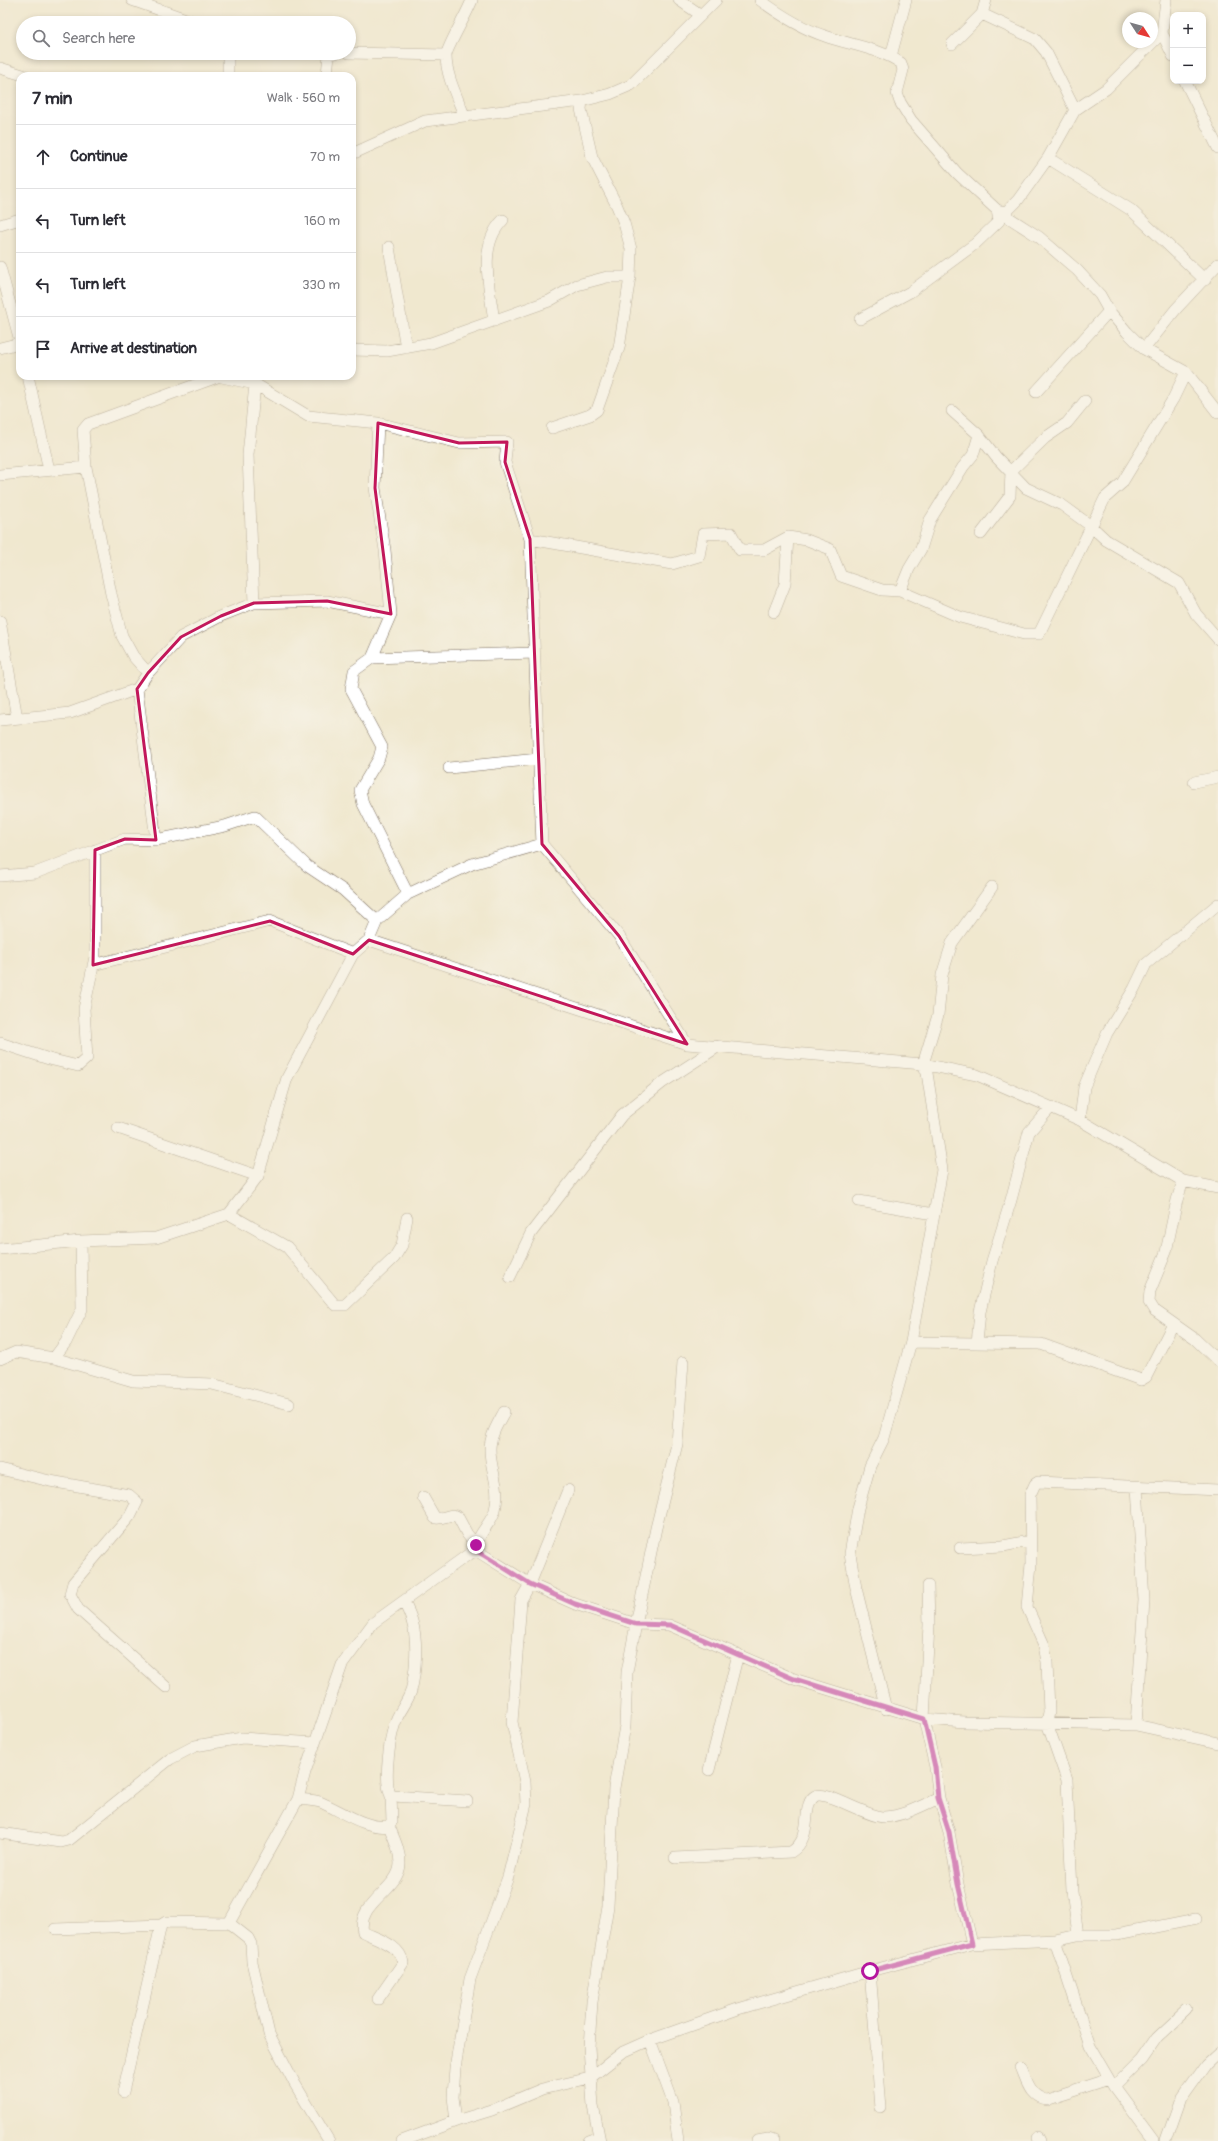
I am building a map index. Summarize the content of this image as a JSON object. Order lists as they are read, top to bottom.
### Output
{
  "north": "bottom right",
  "page": {
    "map_buttons": ["+", "−"],
    "search": "Search here",
    "heading": ["7 min", "Walk · 560 m"],
    "list": [
      ["Continue", "70 m"],
      ["Turn left", "160 m"],
      ["Turn left", "330 m"],
      "Arrive at destination"
    ]
  }
}
